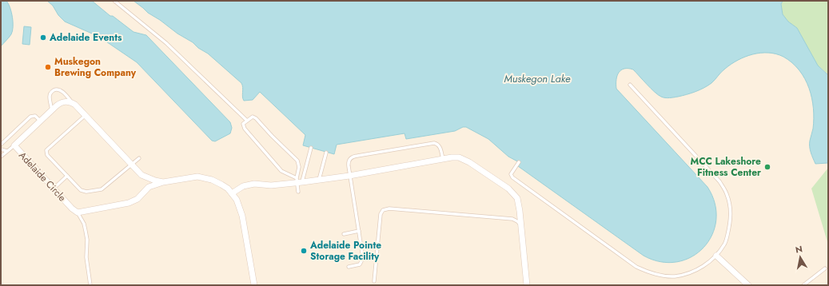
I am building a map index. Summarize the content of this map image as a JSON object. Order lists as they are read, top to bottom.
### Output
{
  "streets": {
    "street": ["Adelaide Circle"]
  },
  "water": ["Muskegon Lake"],
  "places": [
    "Adelaide Events",
    "Muskegon Brewing Company",
    "MCC Lakeshore Fitness Center",
    "Adelaide Pointe Storage Facility"
  ],
  "north": "top"
}
